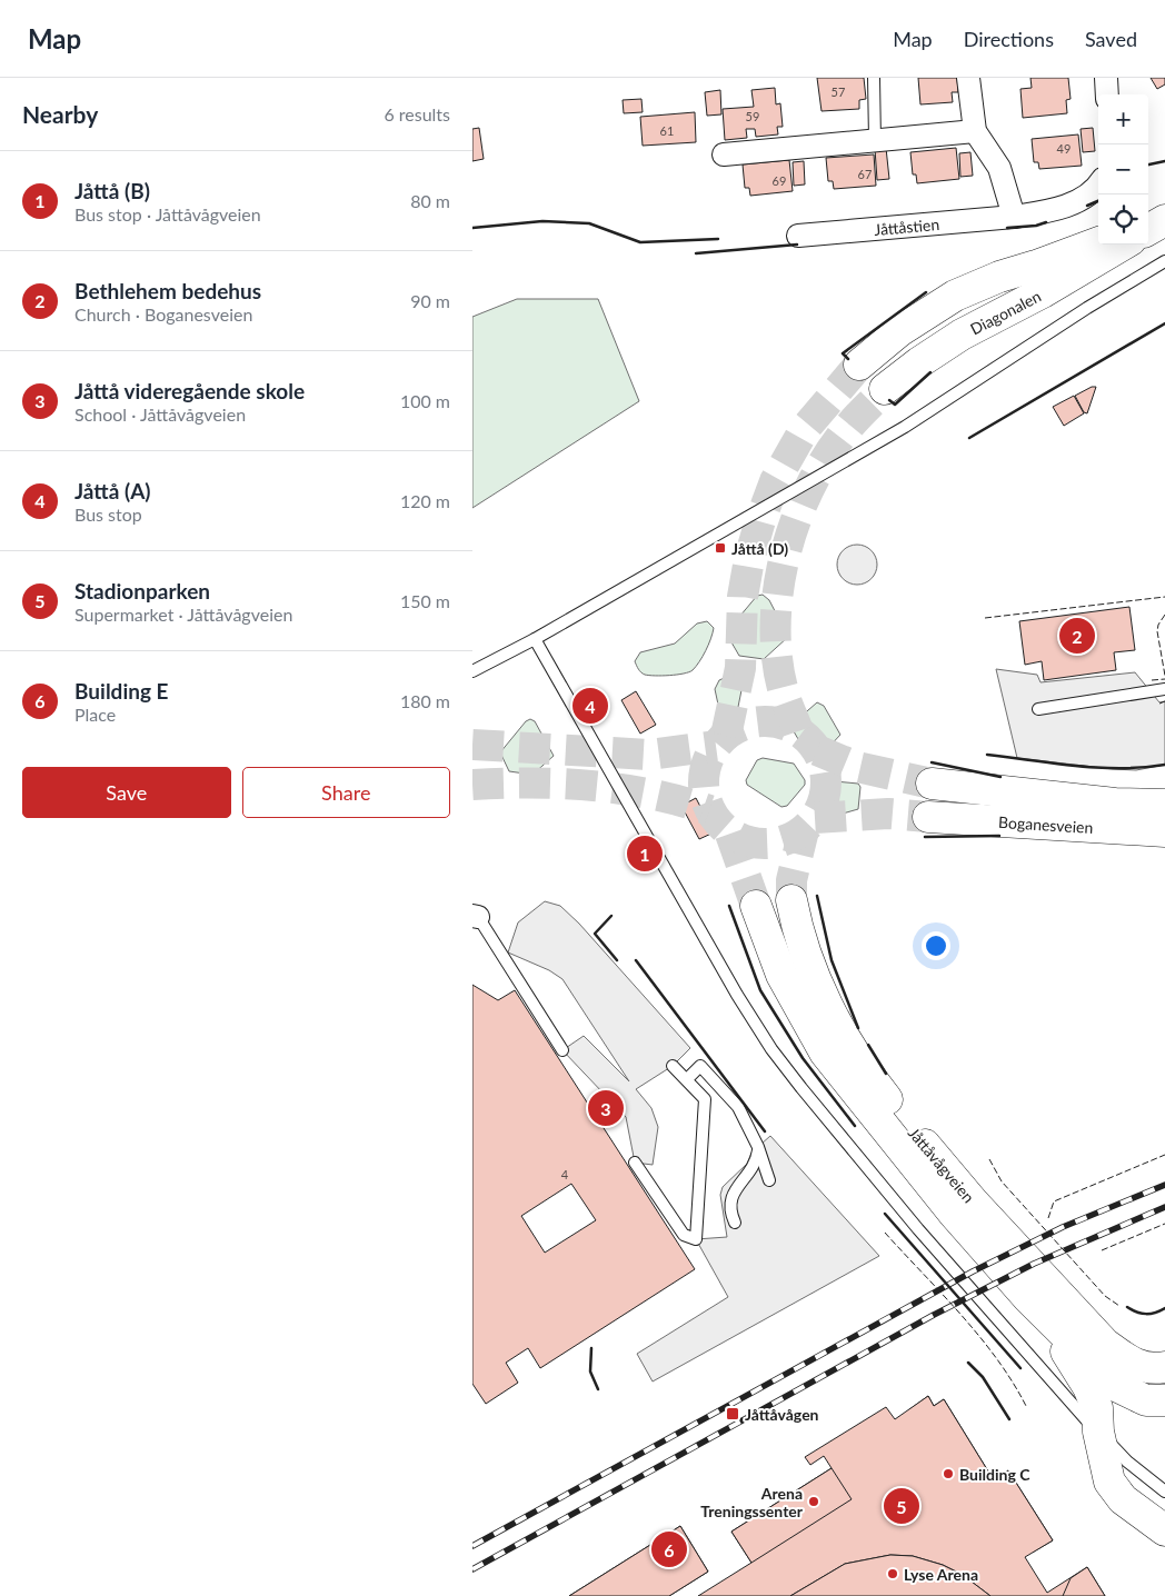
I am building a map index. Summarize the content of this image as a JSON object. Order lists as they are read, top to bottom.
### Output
{
  "streets": {
    "street": [
      "Jåttåstien",
      "Diagonalen",
      "Boganesveien",
      "Jåttåvågveien"
    ]
  },
  "places": {
    "transit": ["Jåttå (D)", "Jåttåvågen"],
    "other": ["Building C", "Arena Treningssenter", "Lyse Arena"]
  },
  "house_numbers": [
    "57",
    "59",
    "61",
    "49",
    "67",
    "69",
    "4"
  ],
  "page": {
    "header": "Map",
    "nav": ["Map", "Directions", "Saved"],
    "heading": ["Nearby", "6 results"],
    "map_buttons": ["+", "−"],
    "list": [
      {
        "mark": "1",
        "name": "Jåttå (B)",
        "note": "Bus stop · Jåttåvågveien",
        "value": "80 m"
      },
      {
        "mark": "2",
        "name": "Bethlehem bedehus",
        "note": "Church · Boganesveien",
        "value": "90 m"
      },
      {
        "mark": "3",
        "name": "Jåttå videregående skole",
        "note": "School · Jåttåvågveien",
        "value": "100 m"
      },
      {
        "mark": "4",
        "name": "Jåttå (A)",
        "note": "Bus stop",
        "value": "120 m"
      },
      {
        "mark": "5",
        "name": "Stadionparken",
        "note": "Supermarket · Jåttåvågveien",
        "value": "150 m"
      },
      {
        "mark": "6",
        "name": "Building E",
        "note": "Place",
        "value": "180 m"
      }
    ],
    "pins": [
      "2",
      "4",
      "1",
      "3",
      "5",
      "6"
    ],
    "buttons": ["Save", "Share"]
  }
}
